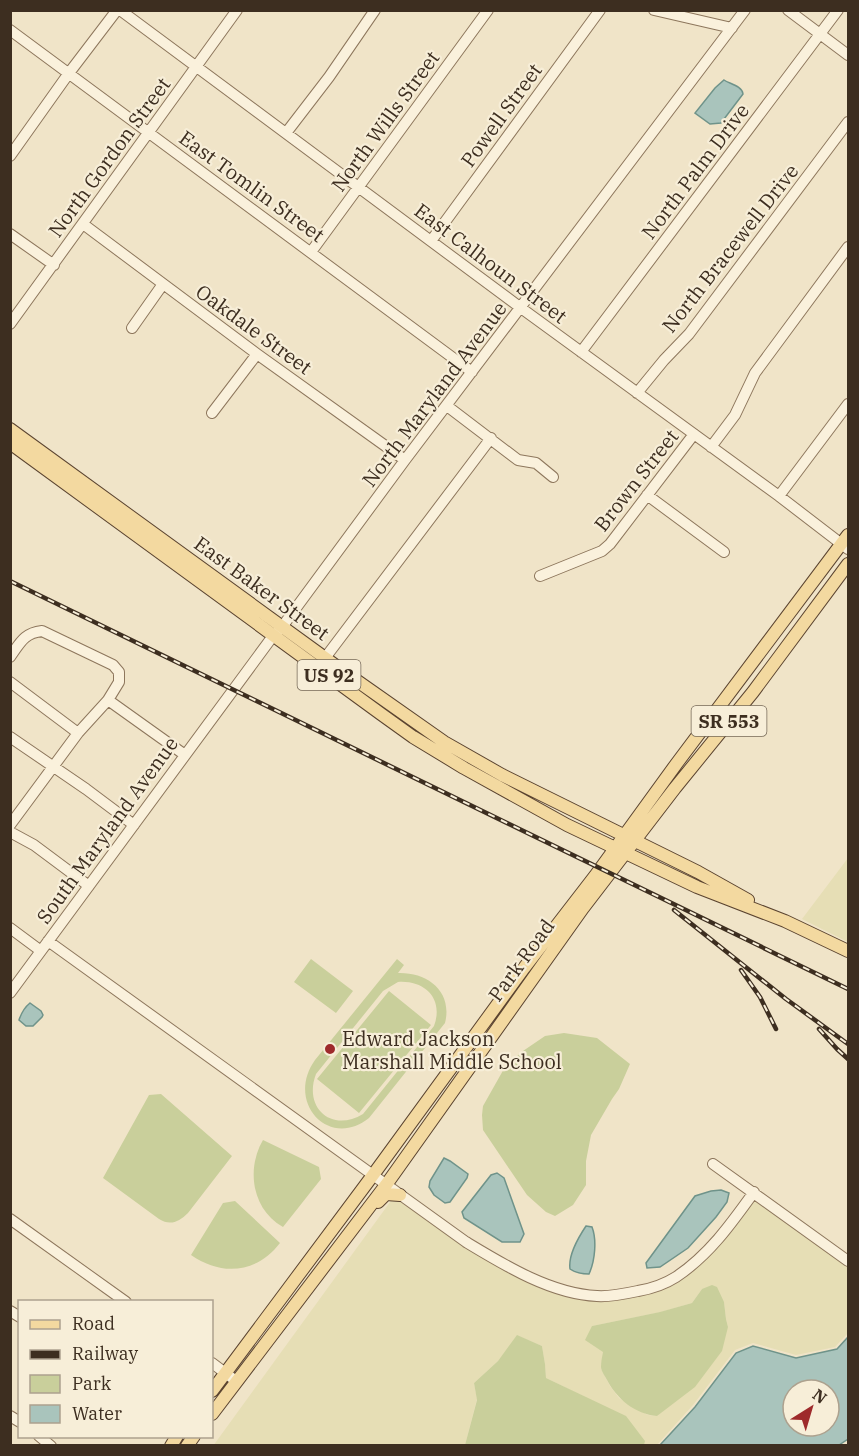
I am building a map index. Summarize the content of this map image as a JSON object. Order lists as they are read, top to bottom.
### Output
{
  "streets": {
    "main road": [
      "East Baker Street",
      "US 92",
      "SR 553",
      "Park Road"
    ],
    "street": [
      "Powell Street",
      "North Wills Street",
      "North Gordon Street",
      "North Palm Drive",
      "East Tomlin Street",
      "North Bracewell Drive",
      "East Calhoun Street",
      "Oakdale Street",
      "North Maryland Avenue",
      "Brown Street",
      "South Maryland Avenue"
    ]
  },
  "crossings": [
    ["Powell Street", "East Calhoun Street"],
    ["North Wills Street", "East Tomlin Street"],
    ["North Wills Street", "East Calhoun Street"],
    ["North Gordon Street", "East Tomlin Street"],
    ["North Gordon Street", "East Calhoun Street"],
    ["North Gordon Street", "Oakdale Street"],
    ["North Palm Drive", "East Calhoun Street"],
    ["East Tomlin Street", "North Maryland Avenue"],
    ["North Bracewell Drive", "East Calhoun Street"],
    ["East Calhoun Street", "North Maryland Avenue"],
    ["East Calhoun Street", "Brown Street"],
    ["East Calhoun Street", "Park Road"],
    ["Oakdale Street", "North Maryland Avenue"],
    ["North Maryland Avenue", "East Baker Street"],
    ["North Maryland Avenue", "South Maryland Avenue"],
    ["East Baker Street", "US 92"],
    ["East Baker Street", "Park Road"],
    ["US 92", "Park Road"]
  ],
  "places": ["Edward Jackson Marshall Middle School"],
  "legend": [
    "Road",
    "Railway",
    "Park",
    "Water"
  ],
  "north": "top right"
}
